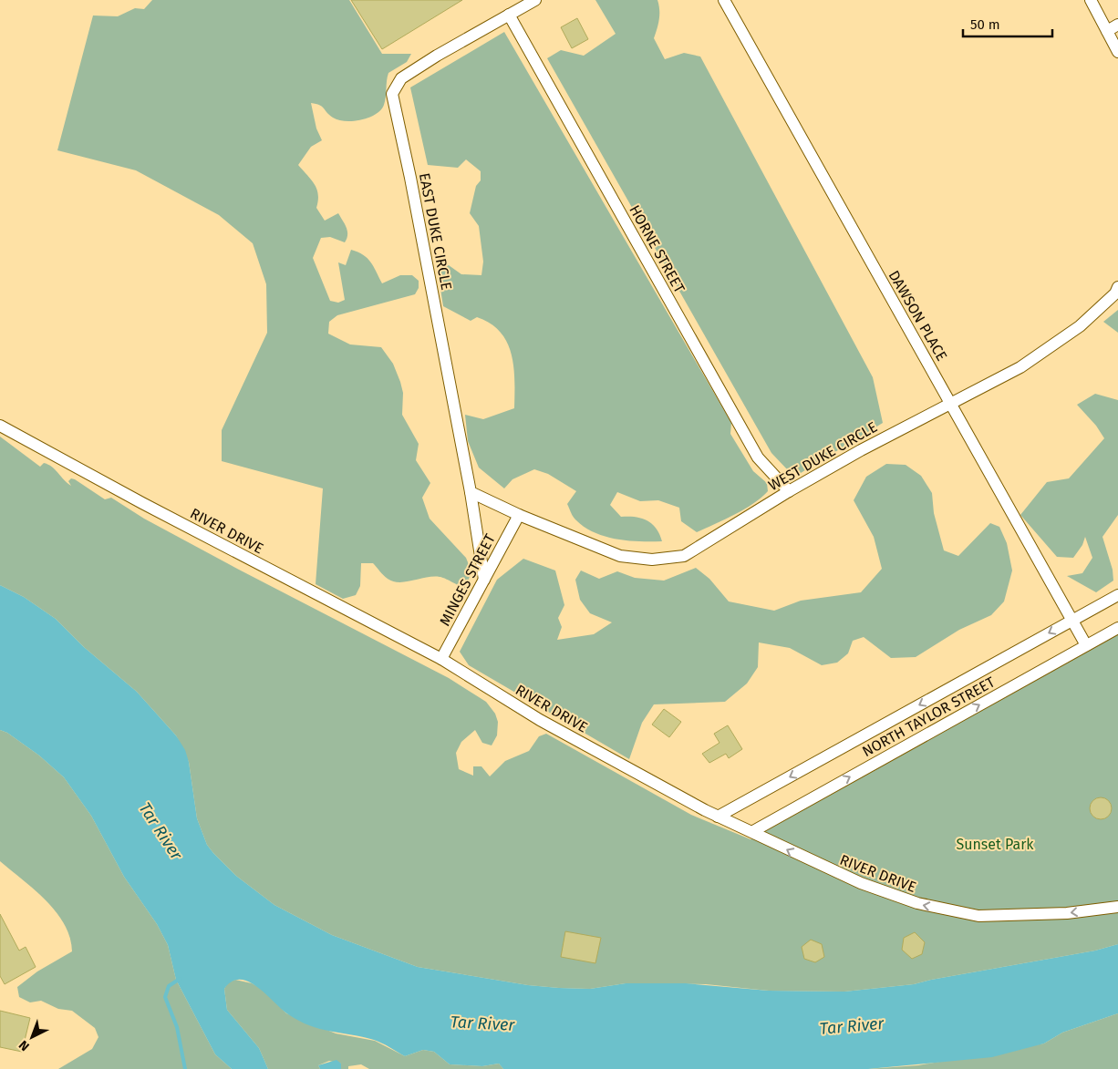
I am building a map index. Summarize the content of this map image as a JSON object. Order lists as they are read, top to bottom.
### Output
{
  "streets": {
    "street": [
      "EAST DUKE CIRCLE",
      "HORNE STREET",
      "DAWSON PLACE",
      "WEST DUKE CIRCLE",
      "RIVER DRIVE",
      "MINGES STREET",
      "NORTH TAYLOR STREET"
    ]
  },
  "crossings": [
    ["EAST DUKE CIRCLE", "HORNE STREET"],
    ["EAST DUKE CIRCLE", "MINGES STREET"],
    ["HORNE STREET", "WEST DUKE CIRCLE"],
    ["DAWSON PLACE", "WEST DUKE CIRCLE"],
    ["DAWSON PLACE", "NORTH TAYLOR STREET"],
    ["WEST DUKE CIRCLE", "MINGES STREET"],
    ["RIVER DRIVE", "MINGES STREET"],
    ["RIVER DRIVE", "NORTH TAYLOR STREET"]
  ],
  "water": ["Tar River"],
  "parks": ["Sunset Park"],
  "scale_bar": "50 m",
  "north": "bottom left"
}
